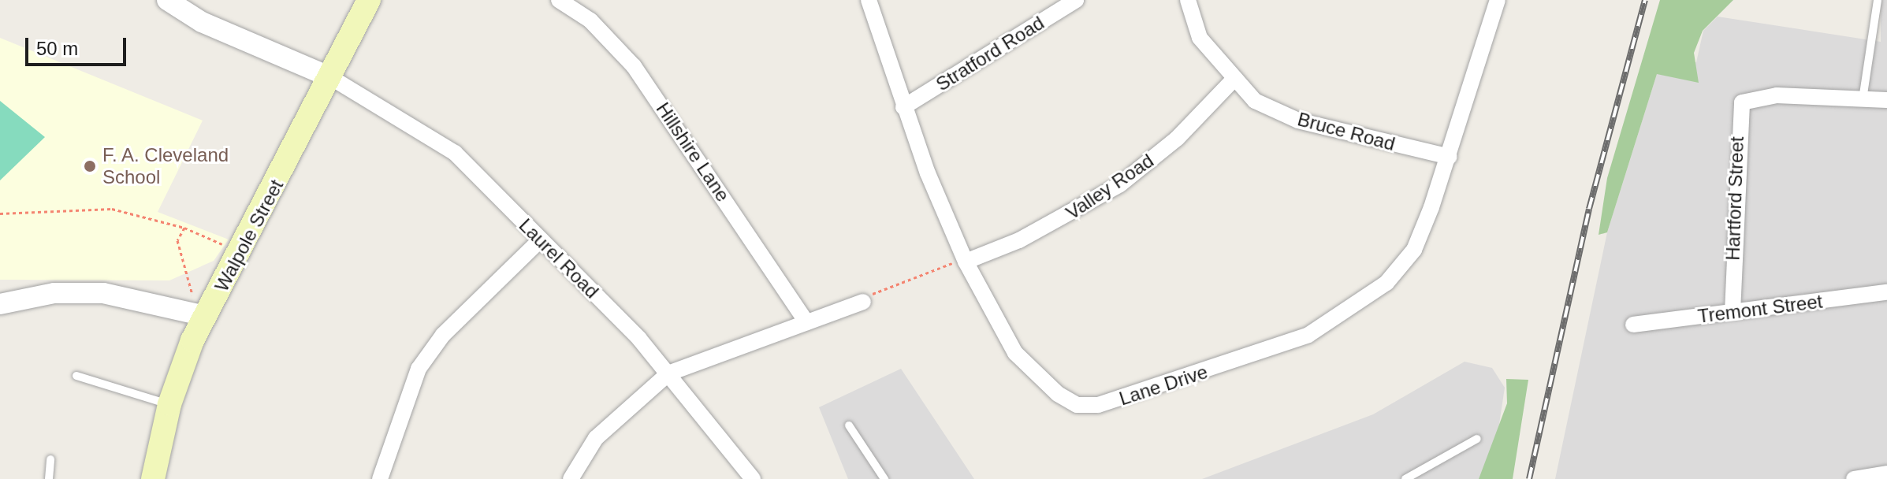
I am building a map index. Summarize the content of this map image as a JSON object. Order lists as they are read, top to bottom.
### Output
{
  "streets": {
    "main road": ["Walpole Street"],
    "street": [
      "Stratford Road",
      "Bruce Road",
      "Hillshire Lane",
      "Valley Road",
      "Hartford Street",
      "Laurel Road",
      "Tremont Street",
      "Lane Drive"
    ]
  },
  "crossings": [
    ["Stratford Road", "Lane Drive"],
    ["Bruce Road", "Valley Road"],
    ["Bruce Road", "Lane Drive"],
    ["Valley Road", "Lane Drive"],
    ["Hartford Street", "Tremont Street"],
    ["Walpole Street", "Laurel Road"]
  ],
  "places": ["F. A. Cleveland School"],
  "scale_bar": "50 m"
}
